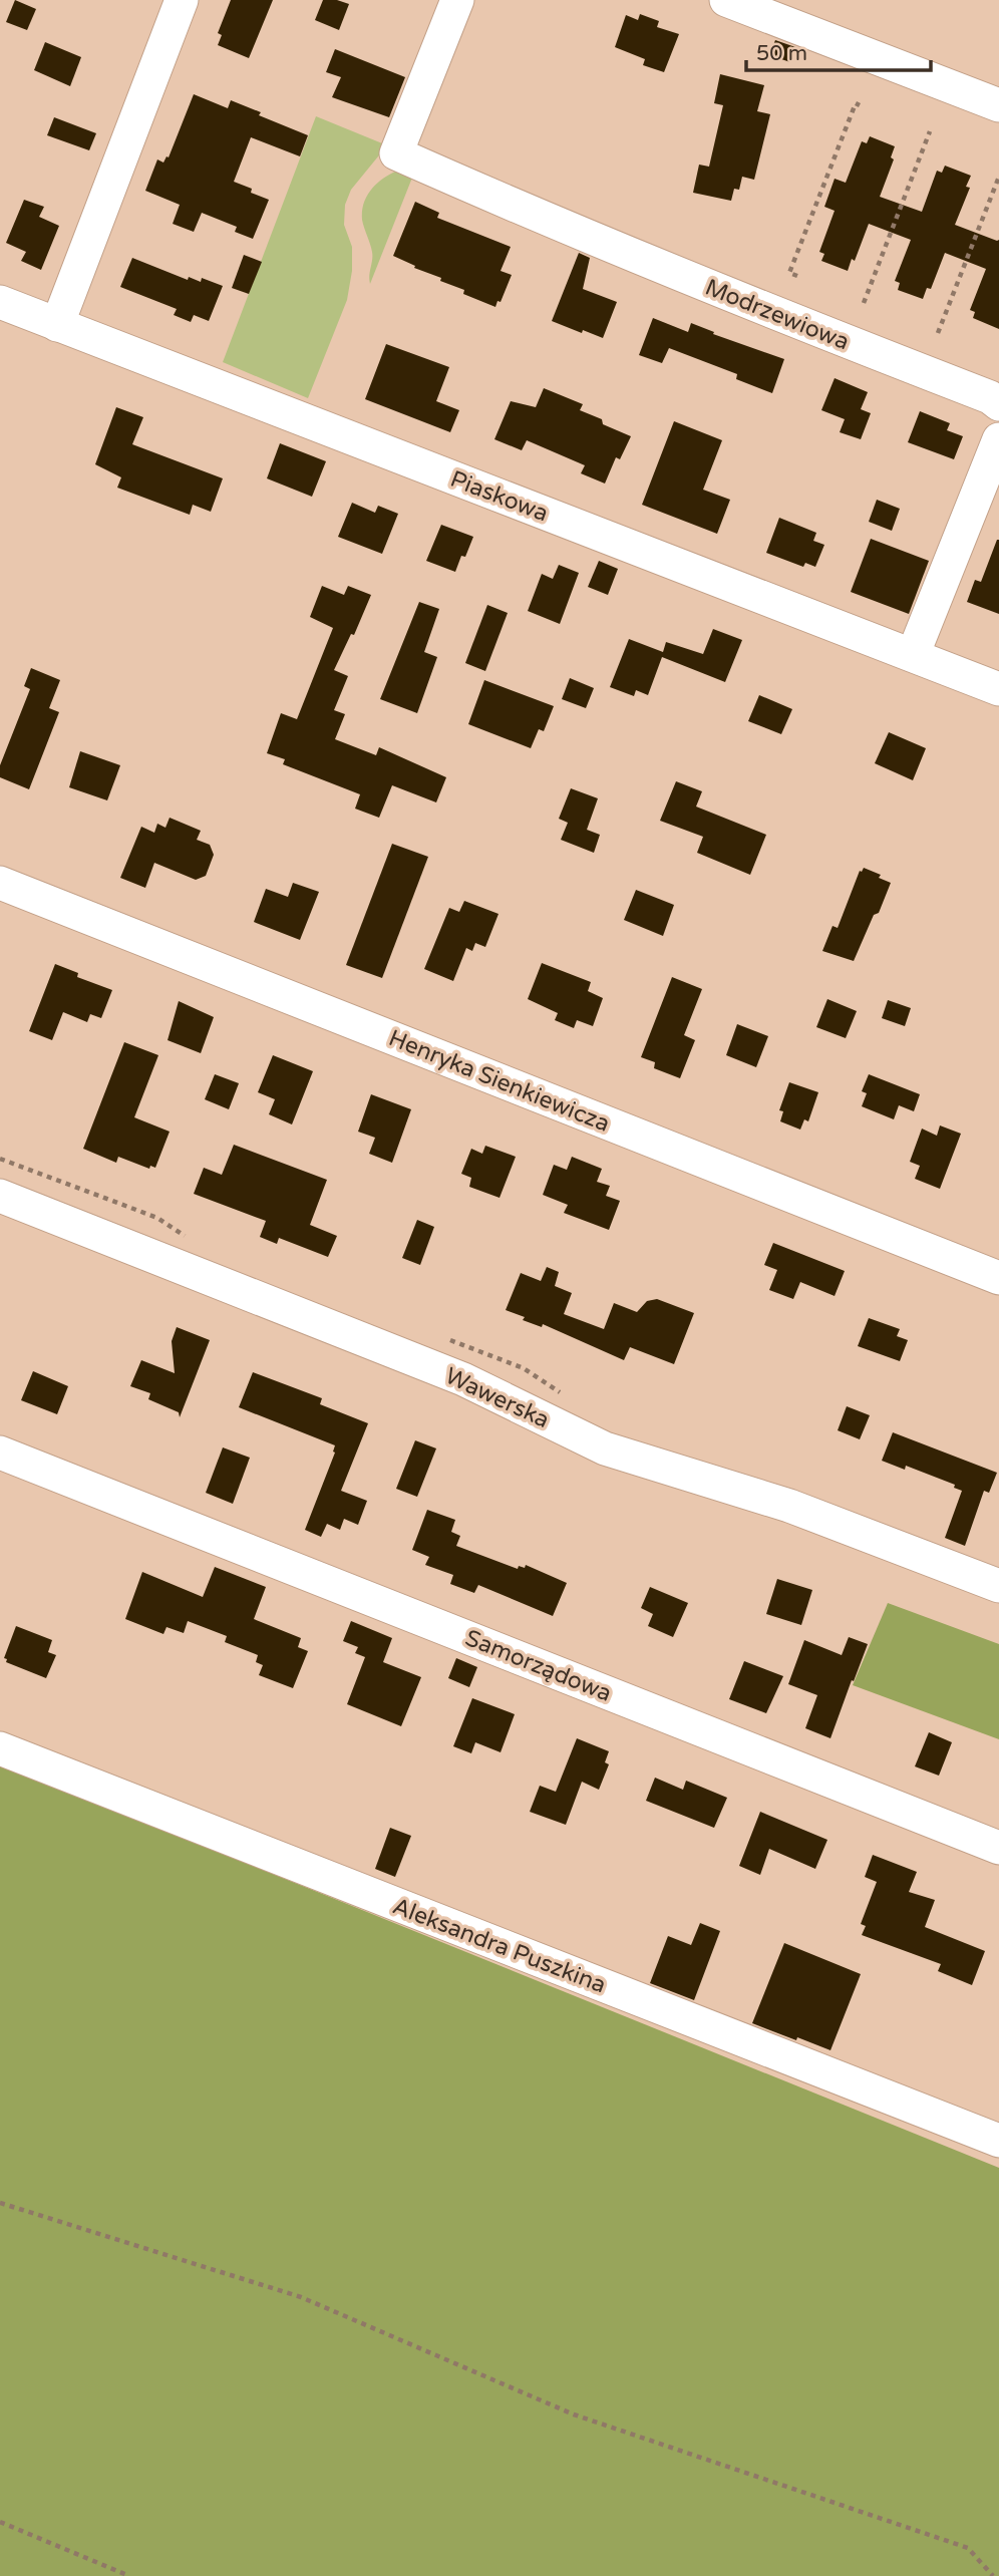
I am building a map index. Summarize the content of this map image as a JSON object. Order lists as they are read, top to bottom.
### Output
{
  "streets": {
    "street": [
      "Modrzewiowa",
      "Piaskowa",
      "Henryka Sienkiewicza",
      "Wawerska",
      "Samorządowa",
      "Aleksandra Puszkina"
    ]
  },
  "scale_bar": "50 m"
}
